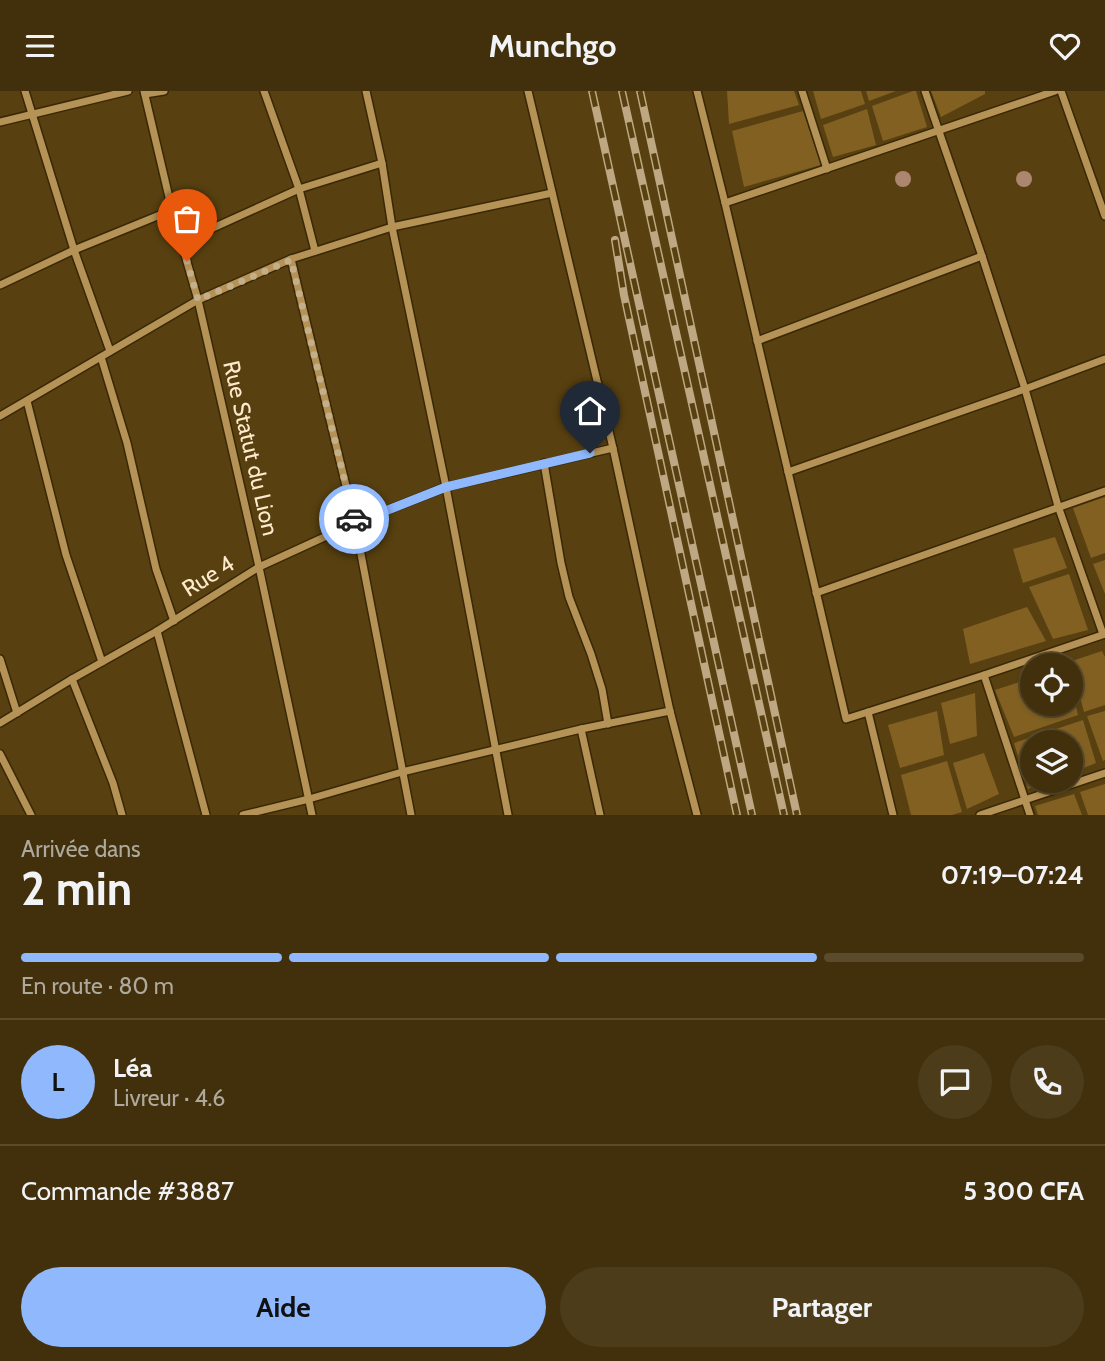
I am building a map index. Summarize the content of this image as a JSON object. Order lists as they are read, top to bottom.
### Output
{
  "streets": {
    "street": ["Rue Statut du Lion", "Rue 4"]
  },
  "crossings": [
    ["Rue Statut du Lion", "Rue 4"]
  ],
  "page": {
    "header": "Munchgo",
    "heading": ["2 min", "Arrivée dans", "07:19–07:24"],
    "panel": [
      "Léa",
      "Livreur · 4.6",
      "Commande #3887",
      "5 300 CFA"
    ],
    "bar": "En route · 80 m",
    "round": "L",
    "buttons": ["Aide", "Partager"]
  }
}
